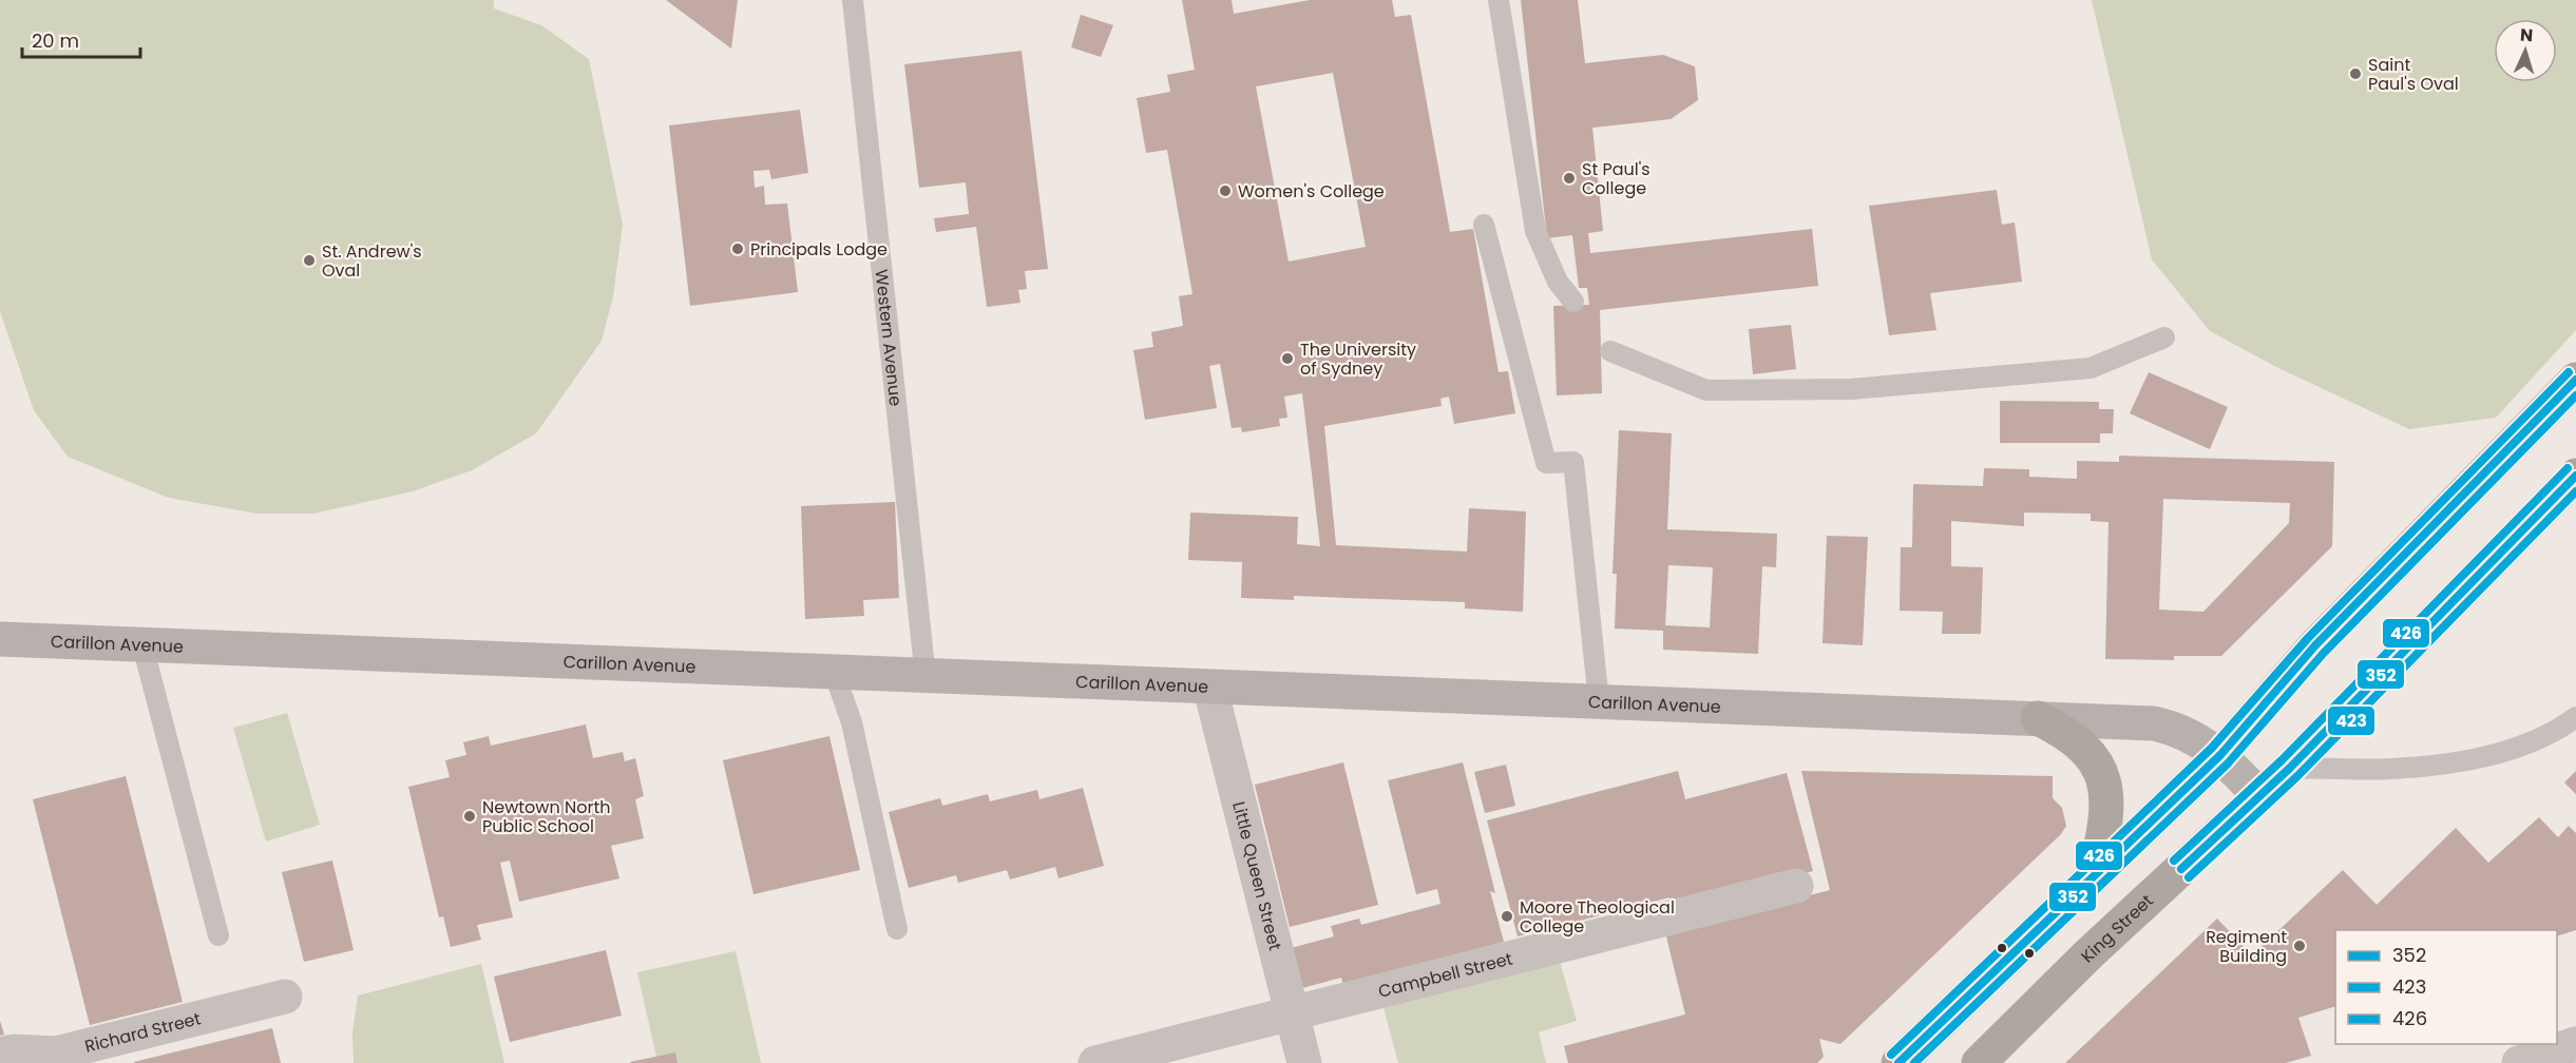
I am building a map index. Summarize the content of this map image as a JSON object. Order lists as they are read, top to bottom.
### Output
{
  "streets": {
    "highway": ["King Street"],
    "main road": ["Carillon Avenue"],
    "street": ["Little Queen Street", "Campbell Street", "Richard Street"],
    "lane": ["Western Avenue"]
  },
  "crossings": [
    ["Western Avenue", "Carillon Avenue"],
    ["Carillon Avenue", "Little Queen Street"],
    ["Carillon Avenue", "King Street"],
    ["Little Queen Street", "Campbell Street"]
  ],
  "places": [
    "Saint Paul's Oval",
    "St Paul's College",
    "Women's College",
    "Principals Lodge",
    "St. Andrew's Oval",
    "The University of Sydney",
    "Newtown North Public School",
    "Moore Theological College",
    "Regiment Building"
  ],
  "lines": ["transit line 426", "transit line 352", "transit line 423"],
  "legend": ["352", "423", "426"],
  "scale_bar": "20 m",
  "north": "top"
}
